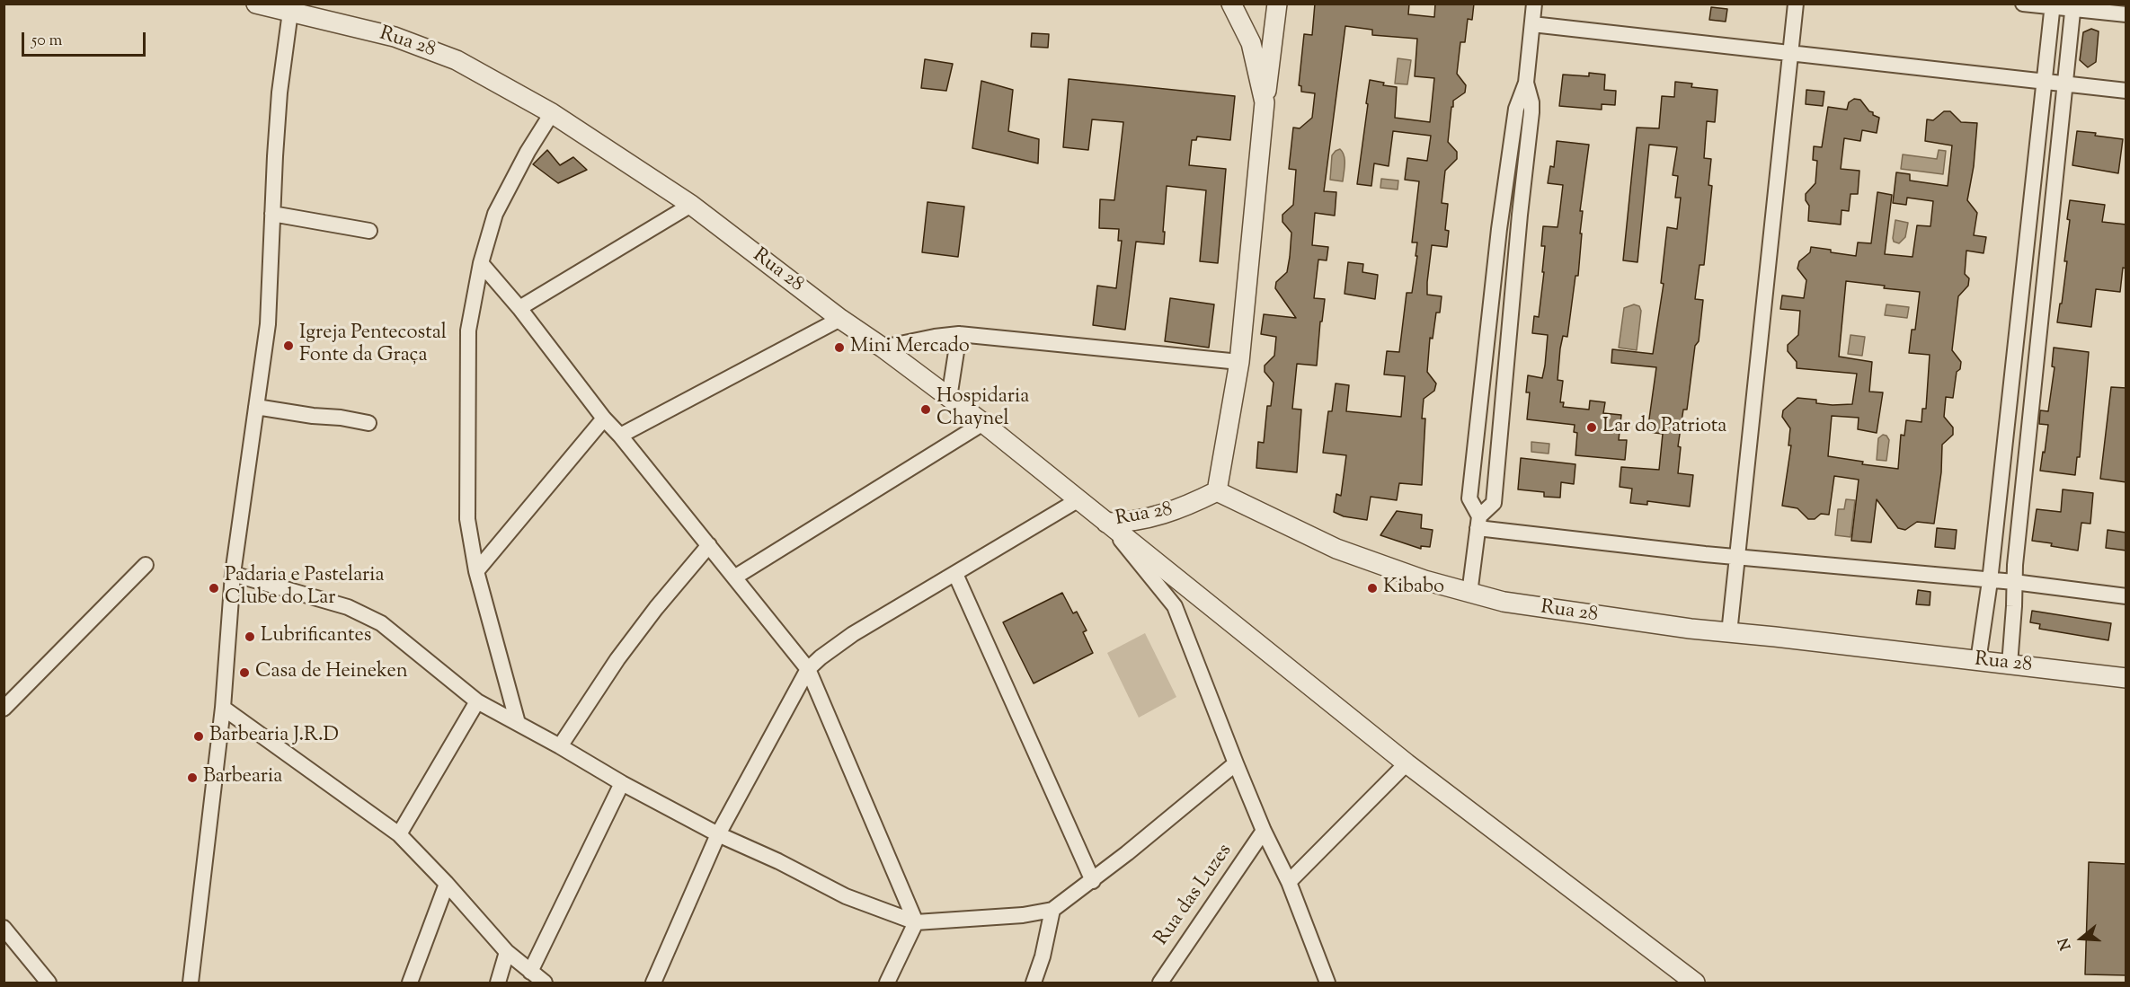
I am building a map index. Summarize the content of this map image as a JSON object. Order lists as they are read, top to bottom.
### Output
{
  "streets": {
    "street": ["Rua 28", "Rua das Luzes"]
  },
  "places": [
    "Igreja Pentecostal Fonte da Graça",
    "Mini Mercado",
    "Hospidaria Chaynel",
    "Lar do Patriota",
    "Padaria e Pastelaria Clube do Lar",
    "Kibabo",
    "Lubrificantes",
    "Casa de Heineken",
    "Barbearia J.R.D",
    "Barbearia"
  ],
  "scale_bar": "50 m",
  "north": "left"
}
